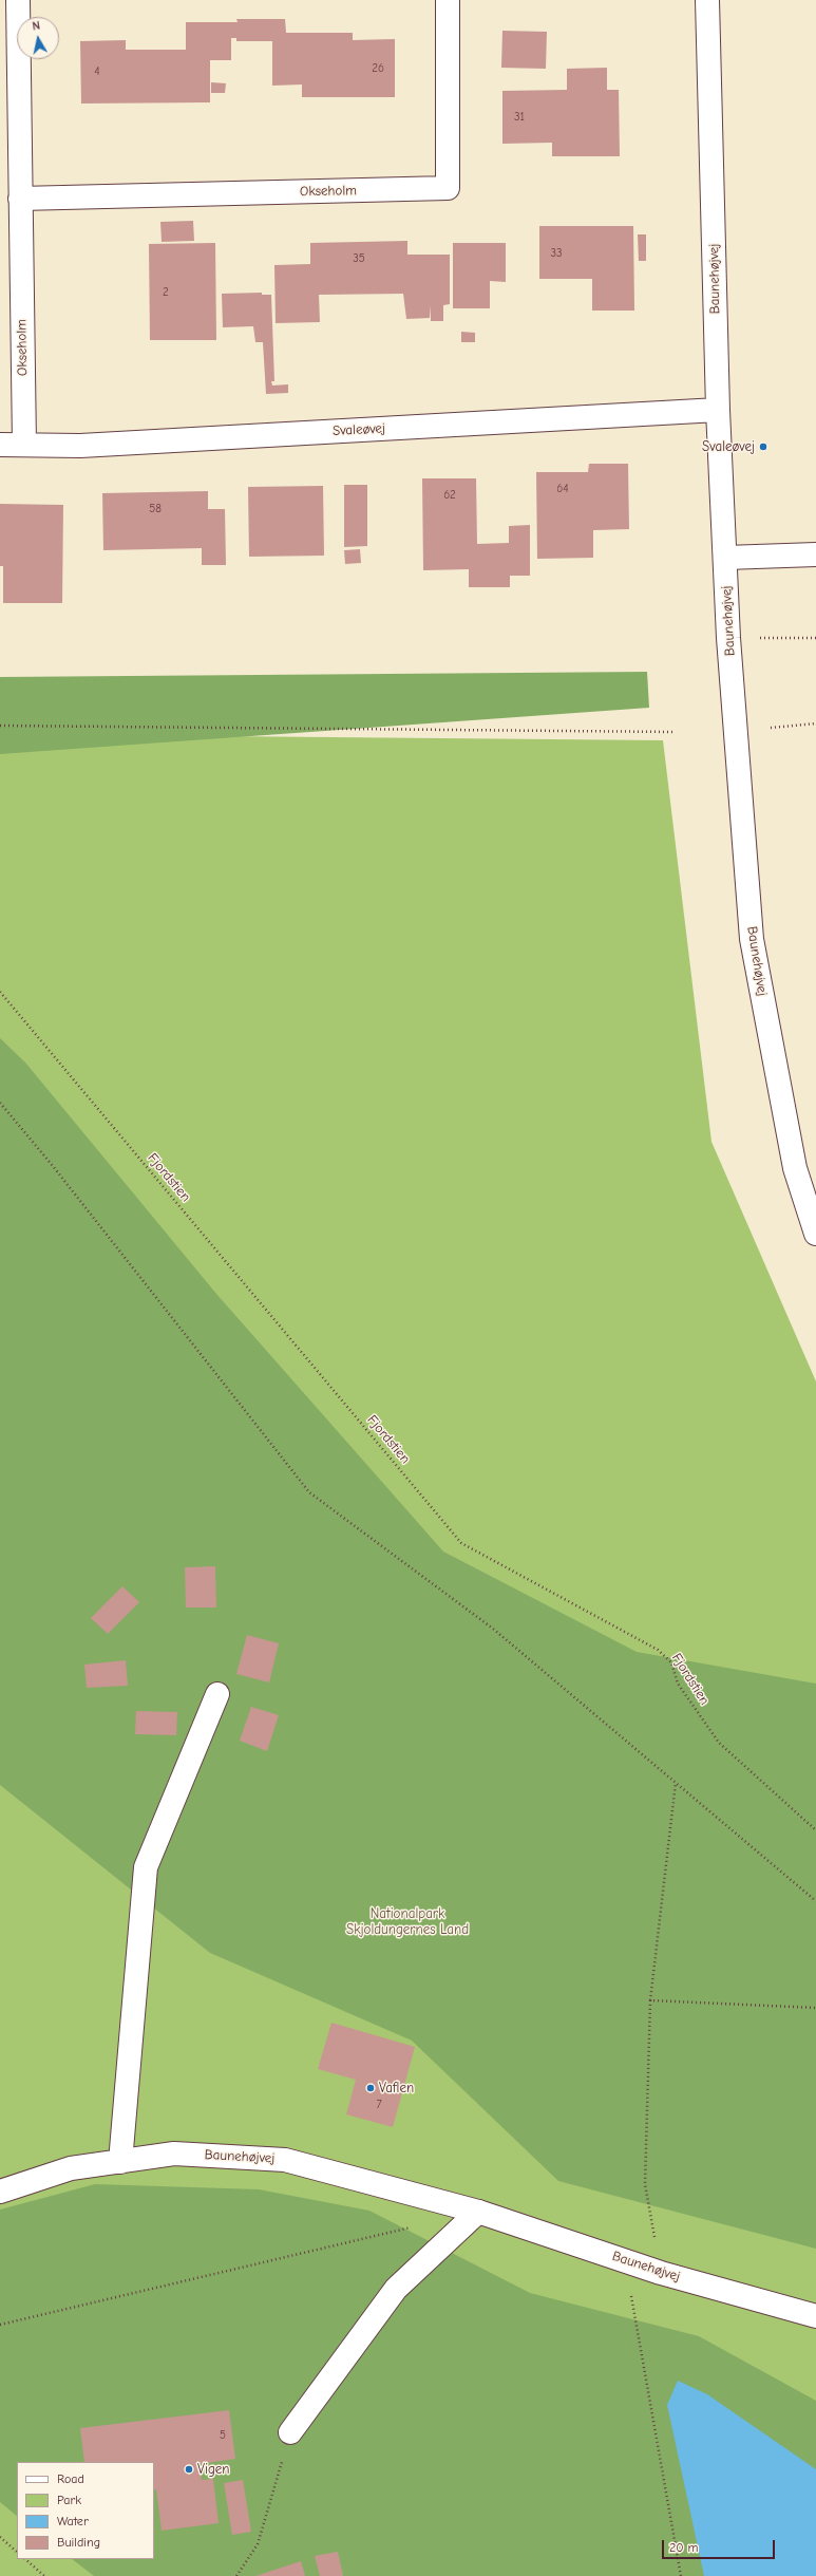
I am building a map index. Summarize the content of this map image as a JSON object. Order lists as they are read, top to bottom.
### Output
{
  "streets": {
    "street": ["Okseholm", "Baunehøjvej", "Svaleøvej"],
    "path": ["Fjordstien"]
  },
  "crossings": [
    ["Okseholm", "Svaleøvej"],
    ["Baunehøjvej", "Svaleøvej"]
  ],
  "parks": ["Nationalpark Skjoldungernes Land"],
  "places": ["Svaleøvej", "Vaflen", "Vigen"],
  "house_numbers": [
    "26",
    "4",
    "31",
    "33",
    "35",
    "2",
    "64",
    "62",
    "58",
    "7",
    "5"
  ],
  "legend": [
    "Road",
    "Park",
    "Water",
    "Building"
  ],
  "scale_bar": "20 m",
  "north": "top"
}
